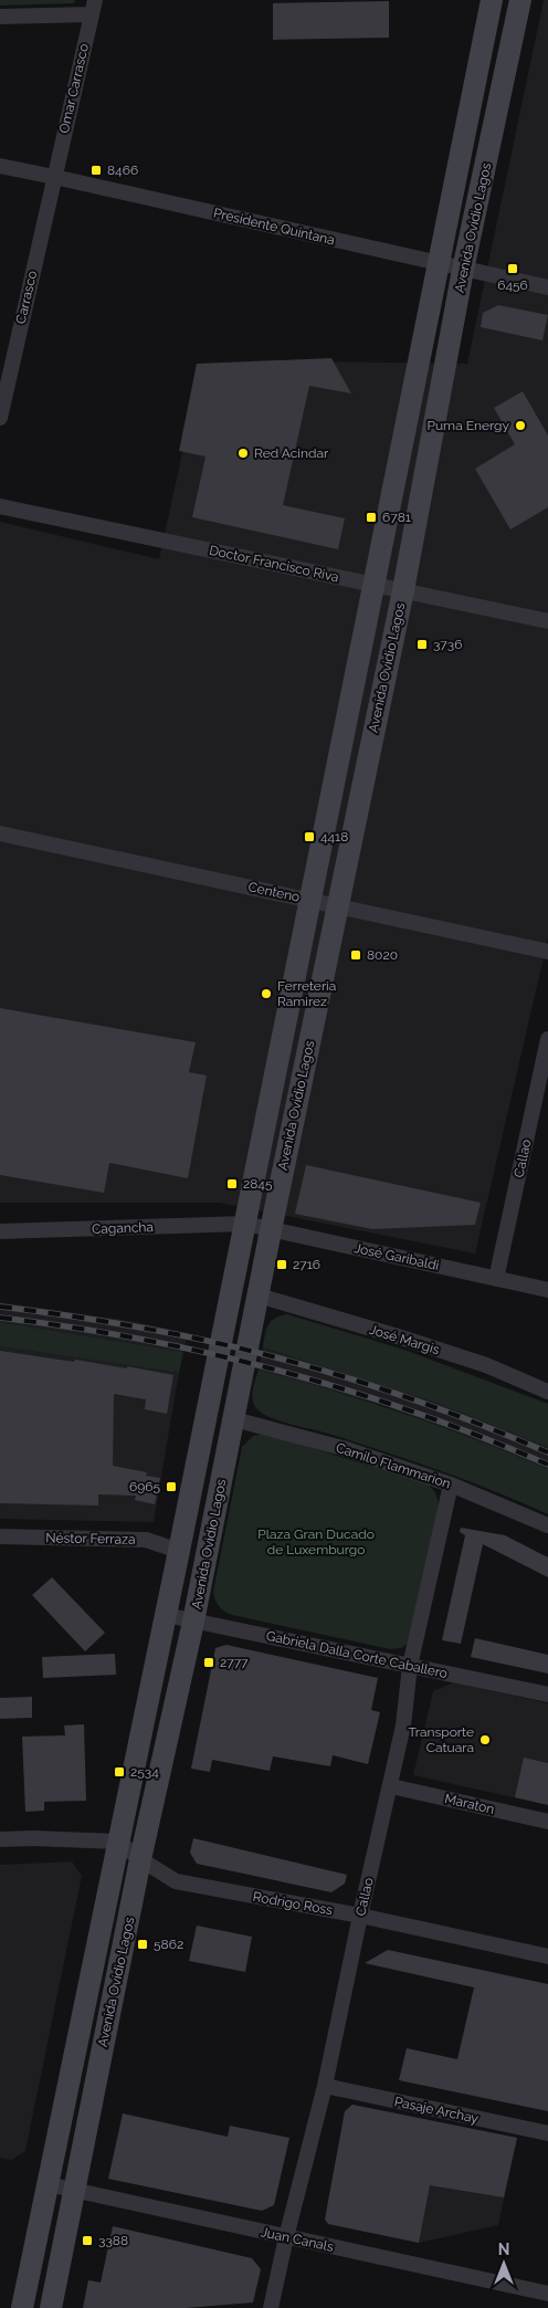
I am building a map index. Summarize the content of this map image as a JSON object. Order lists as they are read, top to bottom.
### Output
{
  "streets": {
    "main road": ["Avenida Ovidio Lagos"],
    "street": [
      "Omar Carrasco",
      "Presidente Quintana",
      "Carrasco",
      "Doctor Francisco Riva",
      "Centeno",
      "Callao",
      "Cagancha",
      "José Garibaldi",
      "José Margis",
      "Camilo Flammarion",
      "Néstor Ferraza",
      "Gabriela Dalla Corte Caballero",
      "Maraton",
      "Rodrigo Ross",
      "Pasaje Archay",
      "Juan Canals"
    ]
  },
  "crossings": [
    ["Omar Carrasco", "Presidente Quintana"],
    ["Omar Carrasco", "Carrasco"],
    ["Presidente Quintana", "Avenida Ovidio Lagos"],
    ["Presidente Quintana", "Carrasco"],
    ["Avenida Ovidio Lagos", "Doctor Francisco Riva"],
    ["Avenida Ovidio Lagos", "Centeno"],
    ["Avenida Ovidio Lagos", "Cagancha"],
    ["Avenida Ovidio Lagos", "José Garibaldi"],
    ["Avenida Ovidio Lagos", "José Margis"],
    ["Avenida Ovidio Lagos", "Camilo Flammarion"],
    ["Avenida Ovidio Lagos", "Néstor Ferraza"],
    ["Avenida Ovidio Lagos", "Gabriela Dalla Corte Caballero"],
    ["Avenida Ovidio Lagos", "Rodrigo Ross"],
    ["Avenida Ovidio Lagos", "Juan Canals"],
    ["Callao", "José Garibaldi"],
    ["Callao", "Camilo Flammarion"],
    ["Callao", "Gabriela Dalla Corte Caballero"],
    ["Callao", "Maraton"],
    ["Callao", "Rodrigo Ross"],
    ["Callao", "Pasaje Archay"],
    ["Callao", "Juan Canals"],
    ["Cagancha", "José Garibaldi"]
  ],
  "parks": ["Plaza Gran Ducado de Luxemburgo"],
  "places": {
    "transit": [
      "8466",
      "6456",
      "6781",
      "3736",
      "4418",
      "8020",
      "2845",
      "2716",
      "6965",
      "2777",
      "2534",
      "5862",
      "3388"
    ],
    "other": [
      "Puma Energy",
      "Red Acindar",
      "Ferreteria Ramirez",
      "Transporte Catuara"
    ]
  },
  "north": "top"
}
